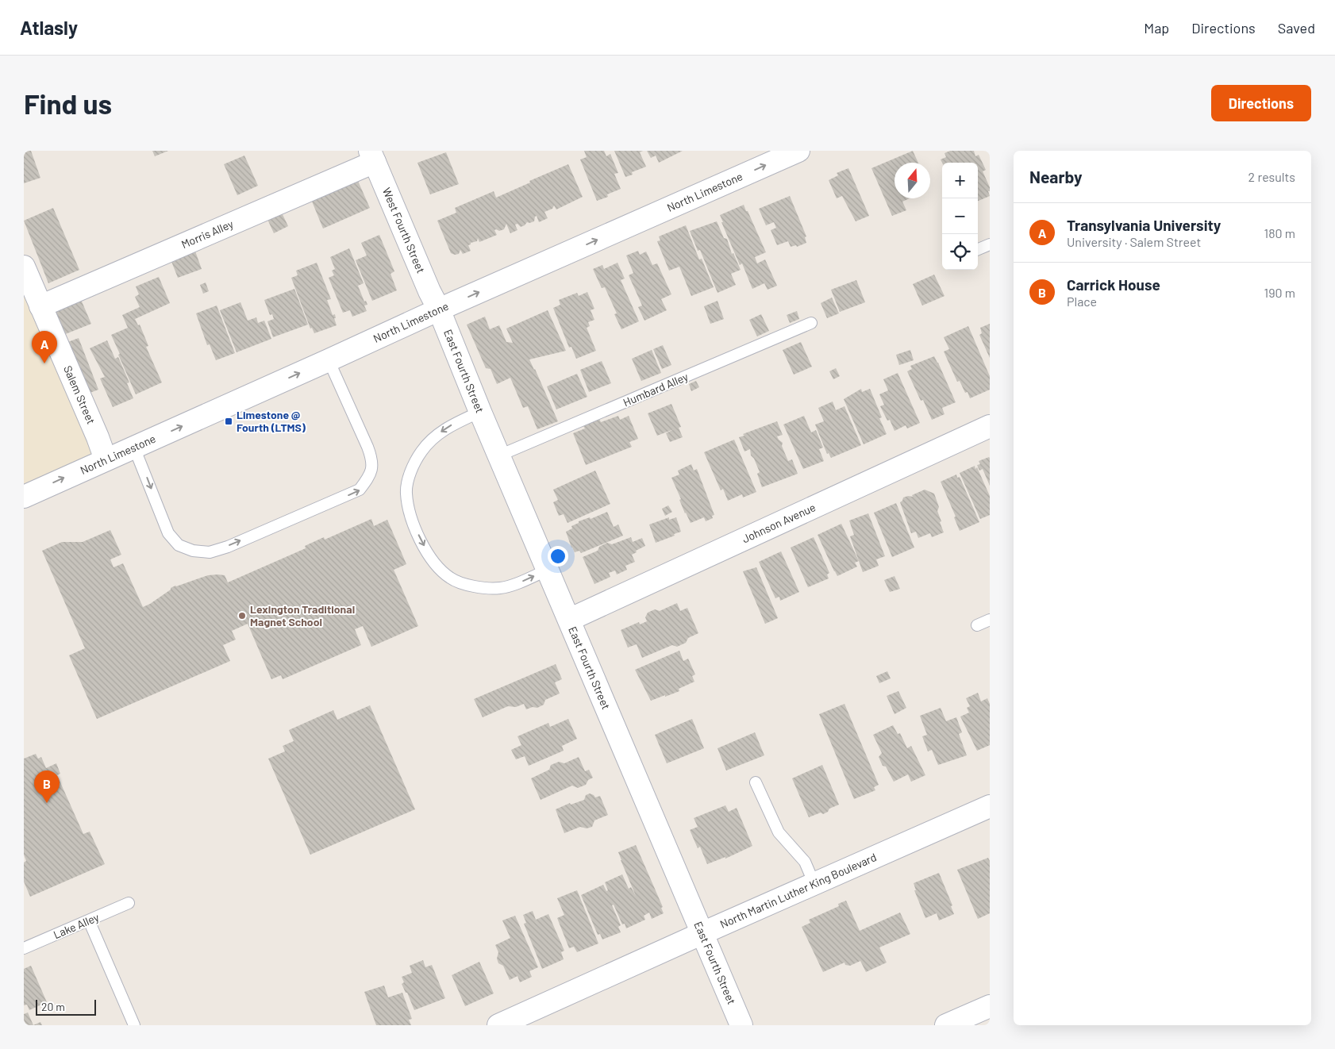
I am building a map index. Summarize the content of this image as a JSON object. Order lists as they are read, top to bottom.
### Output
{
  "streets": {
    "street": [
      "North Limestone",
      "West Fourth Street",
      "Morris Alley",
      "East Fourth Street",
      "Salem Street",
      "Johnson Avenue",
      "North Martin Luther King Boulevard"
    ],
    "lane": ["Humbard Alley", "Lake Alley"]
  },
  "crossings": [
    ["North Limestone", "West Fourth Street"],
    ["North Limestone", "East Fourth Street"],
    ["North Limestone", "Salem Street"],
    ["West Fourth Street", "Morris Alley"],
    ["West Fourth Street", "East Fourth Street"],
    ["Morris Alley", "Salem Street"],
    ["East Fourth Street", "Humbard Alley"],
    ["East Fourth Street", "Johnson Avenue"],
    ["East Fourth Street", "North Martin Luther King Boulevard"]
  ],
  "one_way": ["North Limestone"],
  "places": {
    "transit": ["Limestone @ Fourth (LTMS)"],
    "other": ["Lexington Traditional Magnet School"]
  },
  "scale_bar": "20 m",
  "north": "top",
  "page": {
    "header": "Atlasly",
    "nav": ["Map", "Directions", "Saved"],
    "buttons": "Directions",
    "title": "Find us",
    "heading": ["Nearby", "2 results"],
    "map_buttons": ["+", "−"],
    "list": [
      {
        "mark": "A",
        "name": "Transylvania University",
        "note": "University · Salem Street",
        "value": "180 m"
      },
      {
        "mark": "B",
        "name": "Carrick House",
        "note": "Place",
        "value": "190 m"
      }
    ],
    "pins": ["A", "B"],
    "scale": "20 m"
  }
}
